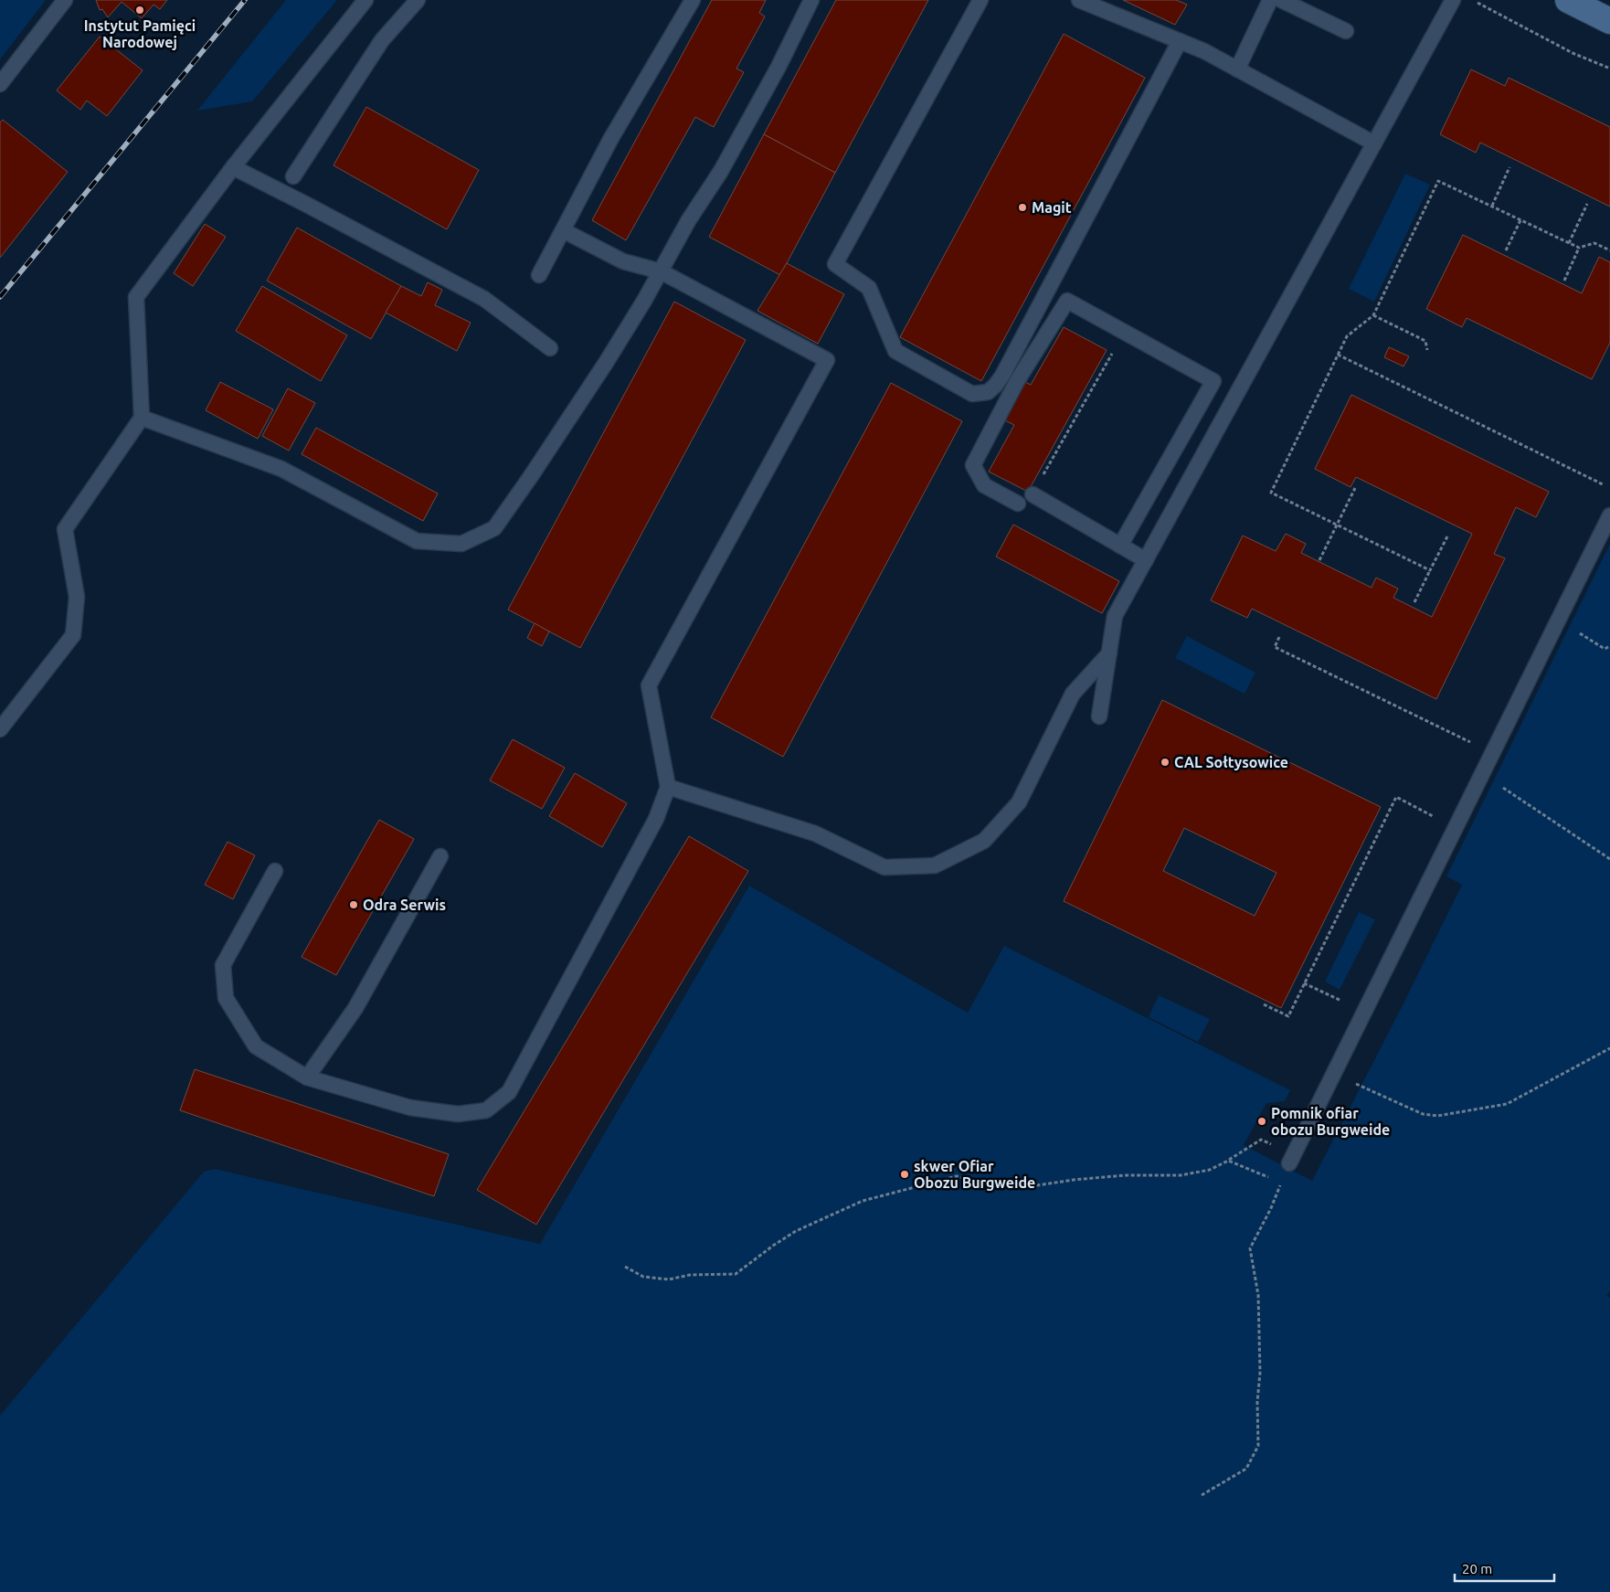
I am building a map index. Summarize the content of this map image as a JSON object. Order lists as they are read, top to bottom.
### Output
{
  "places": [
    "Instytut Pamięci Narodowej",
    "Magit",
    "CAL Sołtysowice",
    "Odra Serwis",
    "Pomnik ofiar obozu Burgweide",
    "skwer Ofiar Obozu Burgweide"
  ],
  "scale_bar": "20 m"
}
